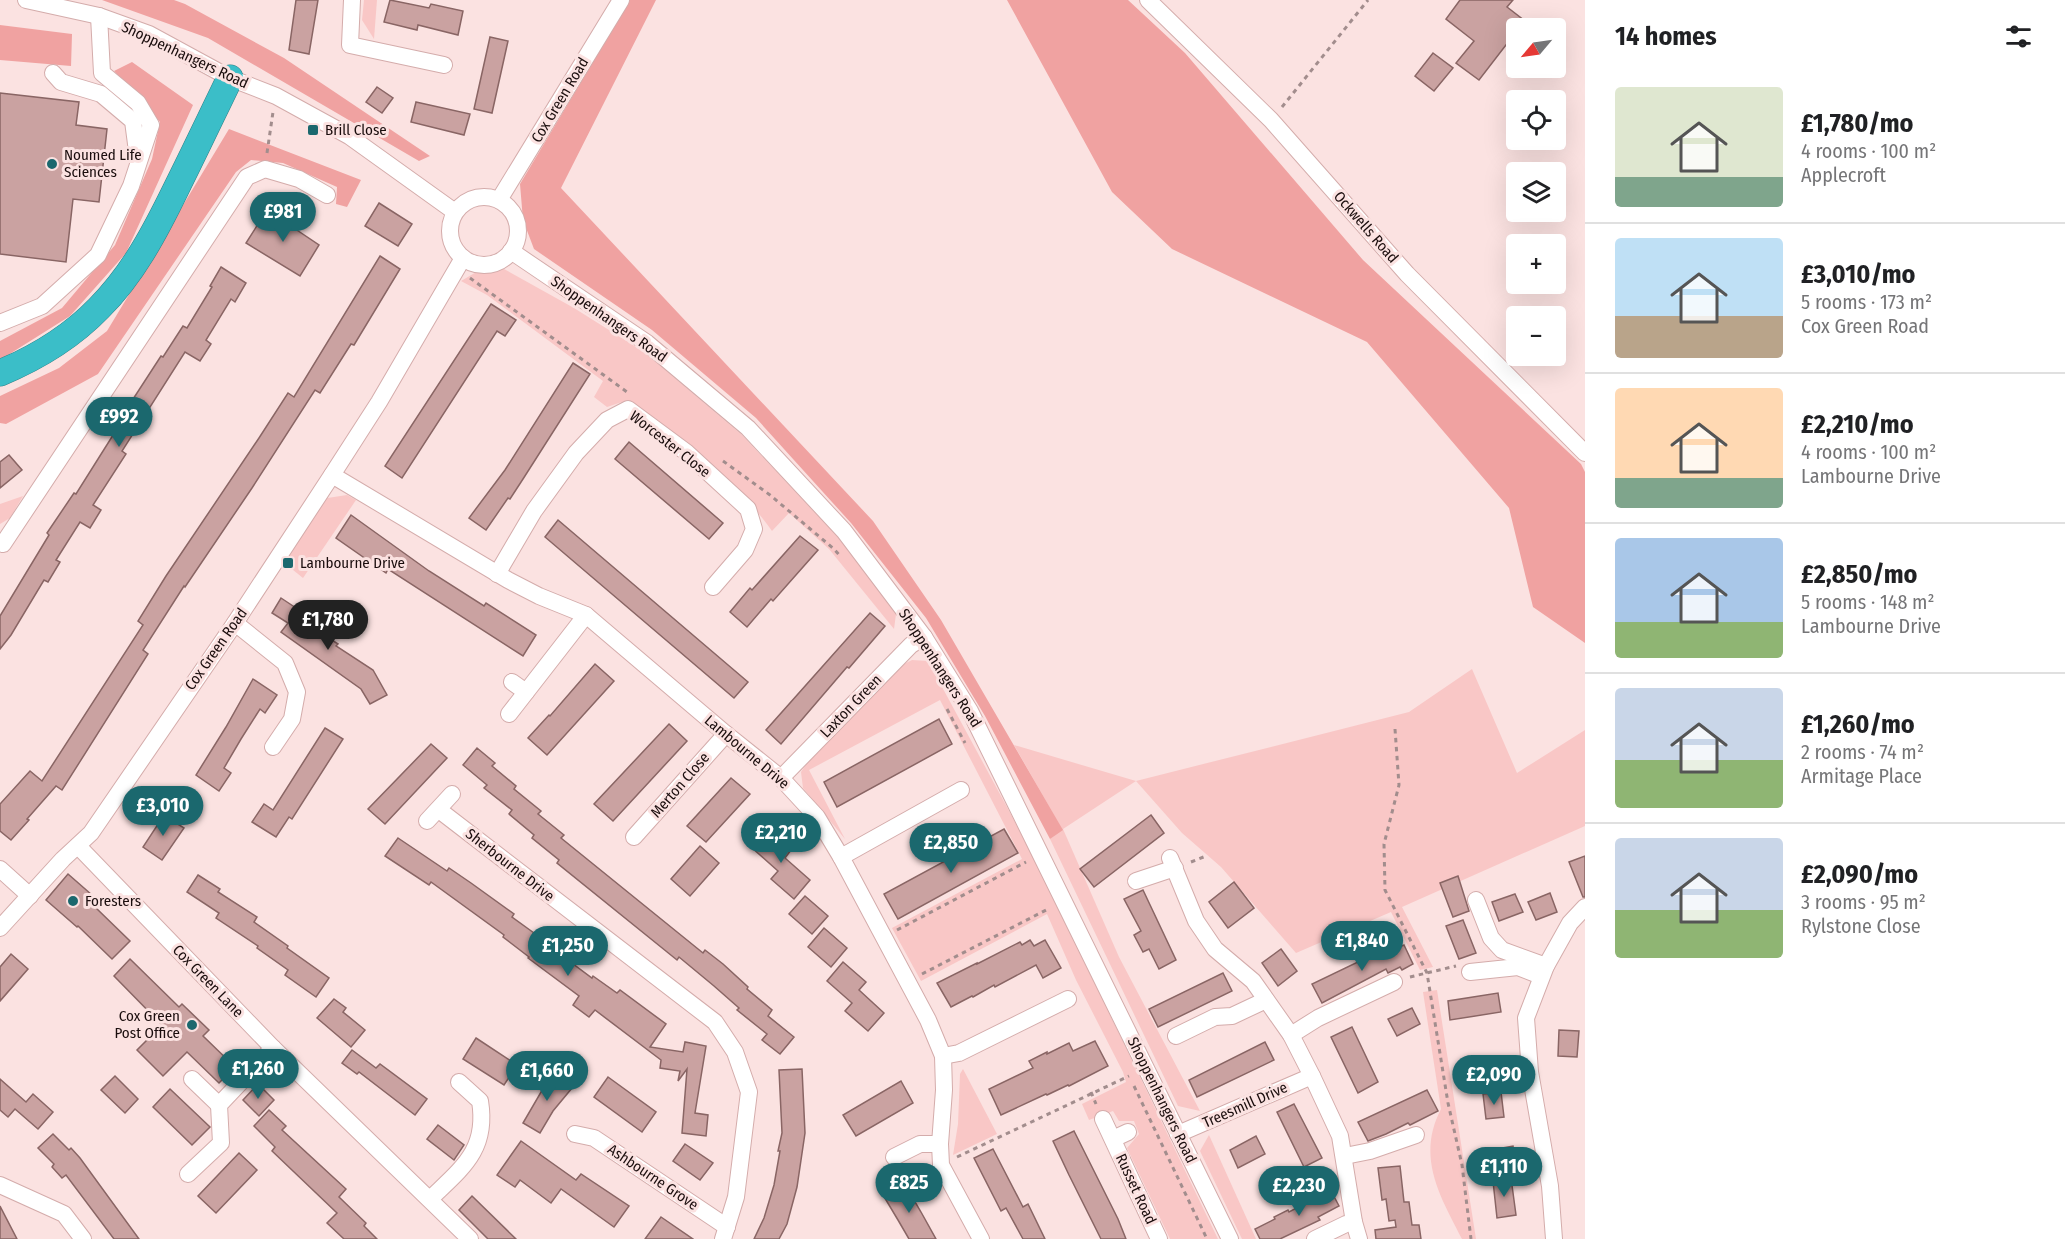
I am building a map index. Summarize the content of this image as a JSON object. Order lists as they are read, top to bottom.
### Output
{
  "streets": {
    "street": [
      "Shoppenhangers Road",
      "Cox Green Road",
      "Ockwells Road",
      "Worcester Close",
      "Laxton Green",
      "Lambourne Drive",
      "Merton Close",
      "Sherbourne Drive",
      "Cox Green Lane",
      "Treesmill Drive",
      "Ashbourne Grove",
      "Russet Road"
    ]
  },
  "crossings": [
    ["Shoppenhangers Road", "Cox Green Road"],
    ["Shoppenhangers Road", "Laxton Green"],
    ["Shoppenhangers Road", "Treesmill Drive"],
    ["Cox Green Road", "Lambourne Drive"],
    ["Cox Green Road", "Cox Green Lane"],
    ["Worcester Close", "Lambourne Drive"],
    ["Laxton Green", "Lambourne Drive"],
    ["Lambourne Drive", "Merton Close"],
    ["Sherbourne Drive", "Ashbourne Grove"]
  ],
  "places": {
    "transit": ["Brill Close", "Lambourne Drive"],
    "other": ["Noumed Life Sciences", "Foresters", "Cox Green Post Office"]
  },
  "north": "bottom left",
  "page": {
    "heading": "14 homes",
    "map_buttons": ["+", "−"],
    "list": [
      {
        "name": "£1,780/mo",
        "note": "4 rooms · 100 m² · Applecroft"
      },
      {
        "name": "£3,010/mo",
        "note": "5 rooms · 173 m² · Cox Green Road"
      },
      {
        "name": "£2,210/mo",
        "note": "4 rooms · 100 m² · Lambourne Drive"
      },
      {
        "name": "£2,850/mo",
        "note": "5 rooms · 148 m² · Lambourne Drive"
      },
      {
        "name": "£1,260/mo",
        "note": "2 rooms · 74 m² · Armitage Place"
      },
      {
        "name": "£2,090/mo",
        "note": "3 rooms · 95 m² · Rylstone Close"
      }
    ],
    "price": [
      "£981",
      "£992",
      "£1,780",
      "£3,010",
      "£2,210",
      "£2,850",
      "£1,840",
      "£1,250",
      "£1,260",
      "£1,660",
      "£2,090",
      "£1,110",
      "£825",
      "£2,230"
    ]
  }
}
